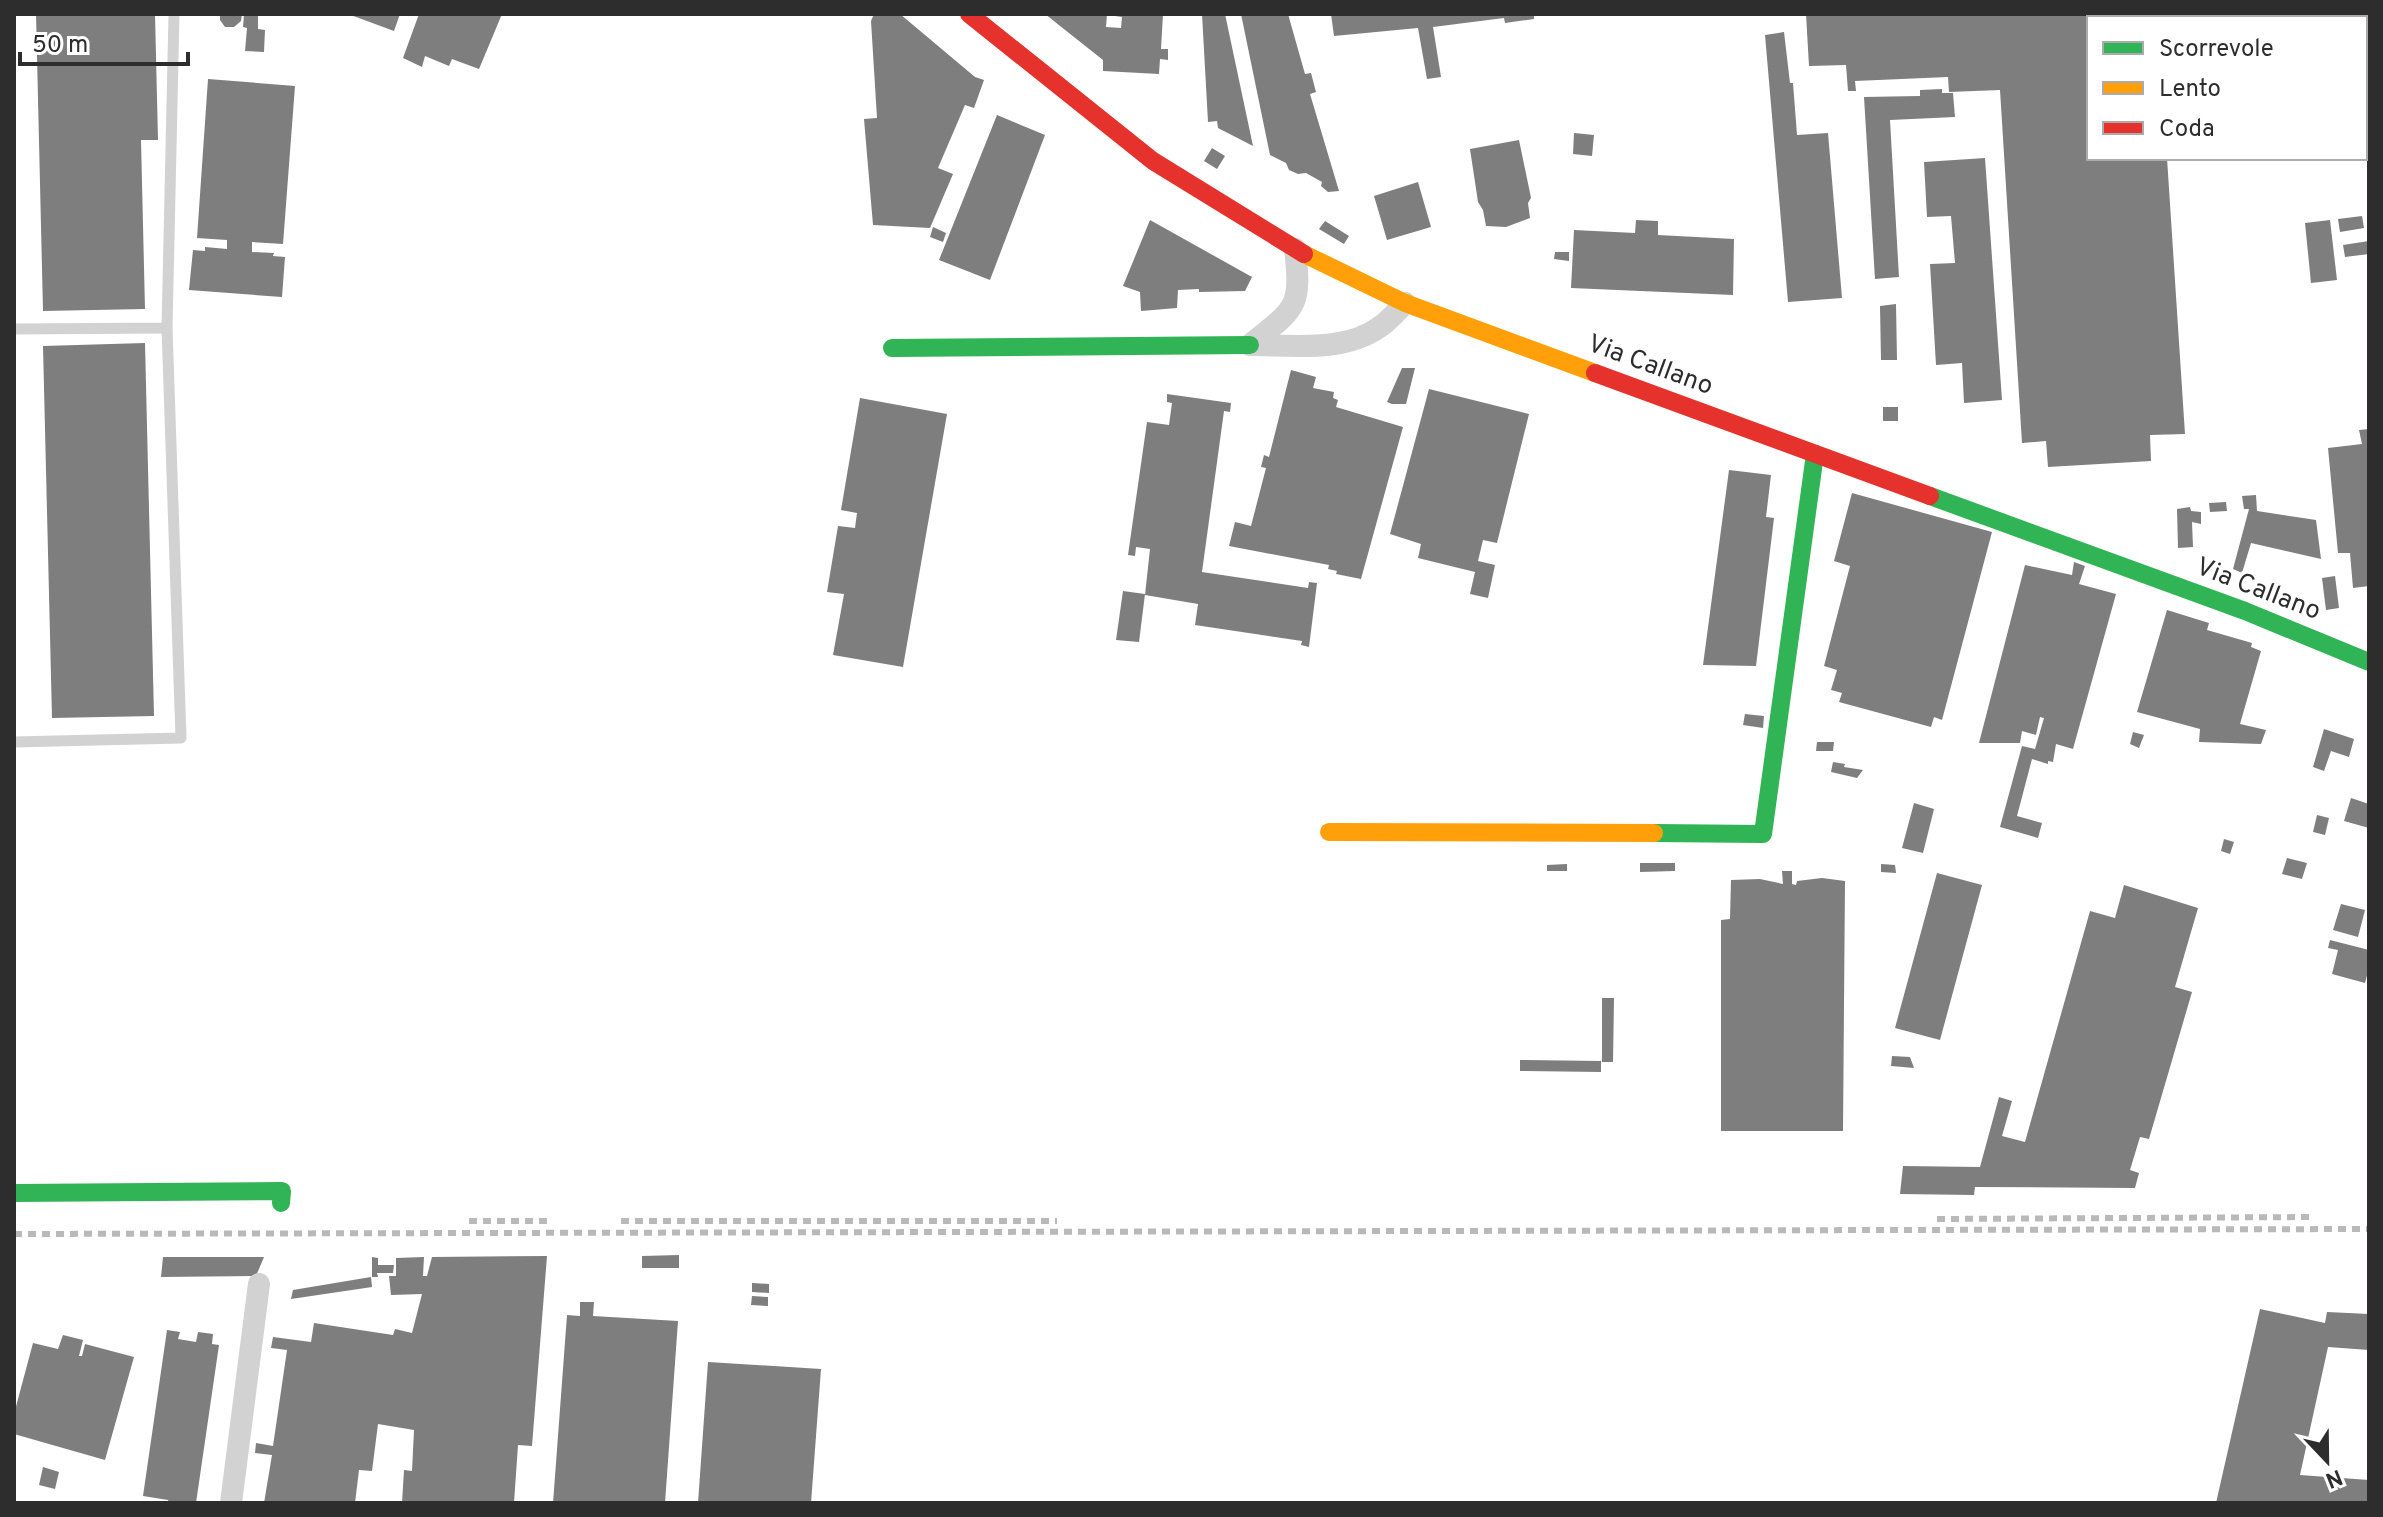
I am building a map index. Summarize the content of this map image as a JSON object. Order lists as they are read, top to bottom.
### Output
{
  "streets": {
    "street": ["Via Callano"]
  },
  "legend": ["Scorrevole", "Lento", "Coda"],
  "scale_bar": "50 m",
  "north": "bottom"
}
